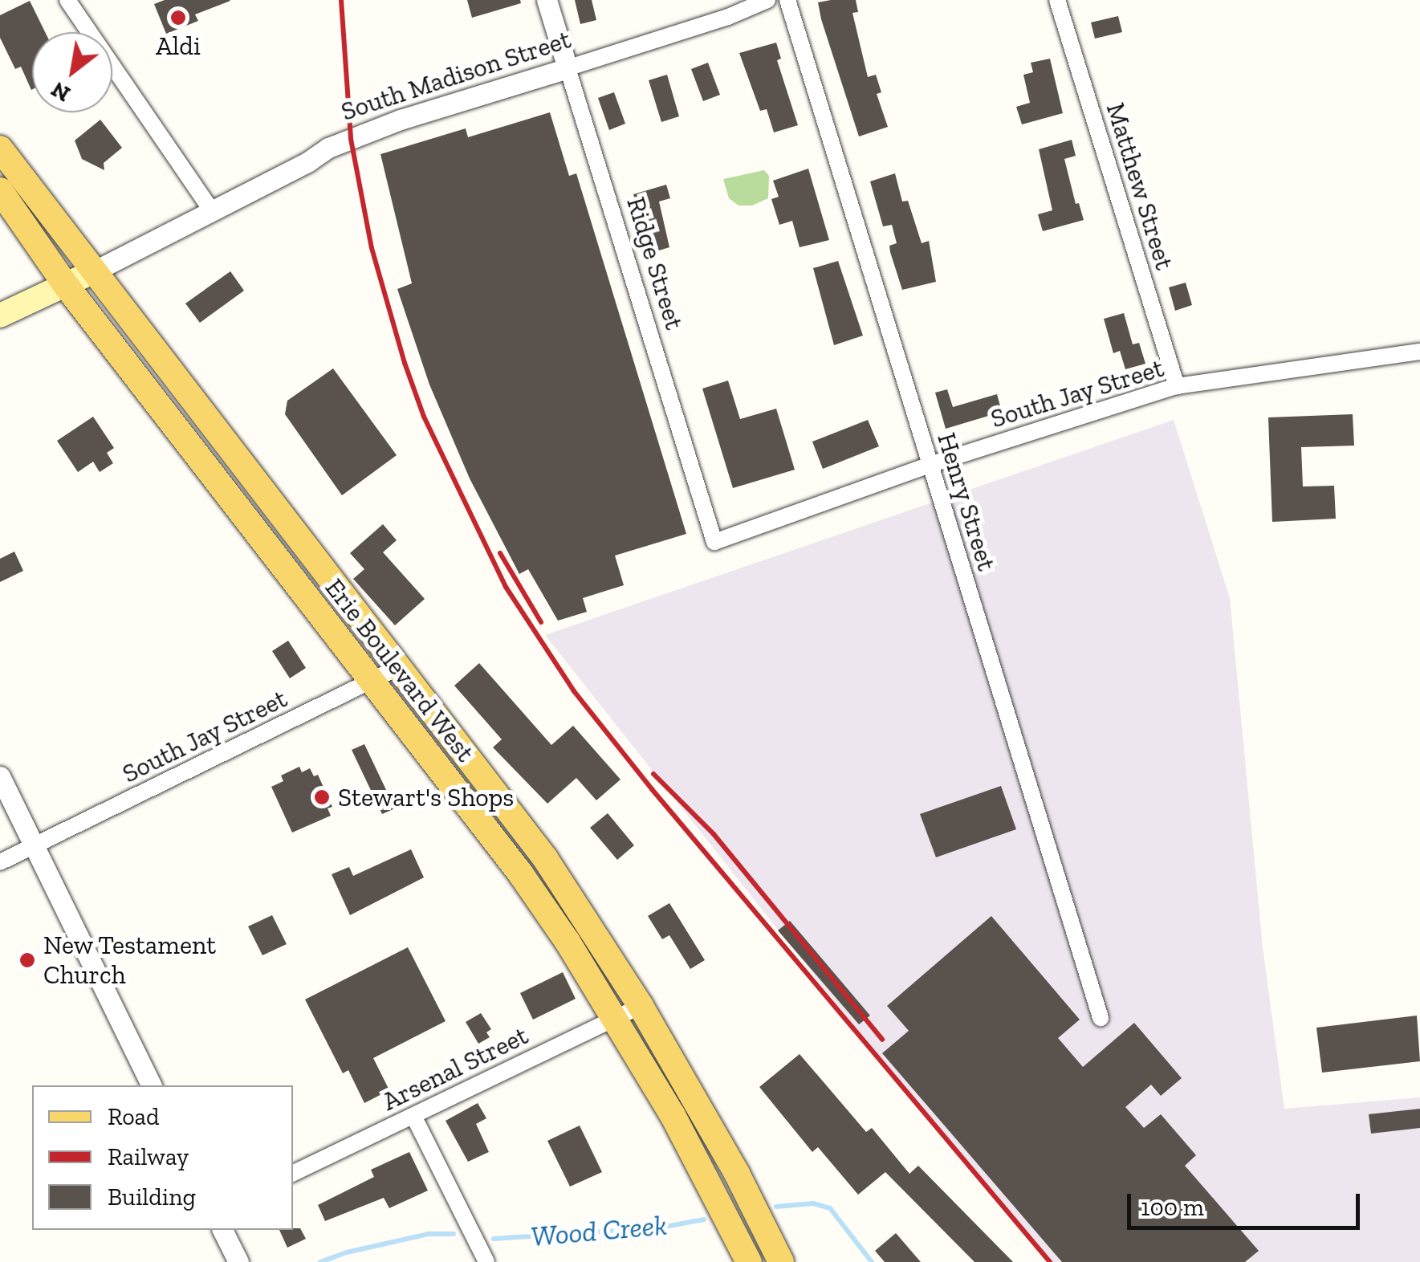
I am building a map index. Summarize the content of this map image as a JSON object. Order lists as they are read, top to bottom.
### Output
{
  "streets": {
    "main road": ["South Madison Street", "Erie Boulevard West"],
    "street": [
      "Matthew Street",
      "Ridge Street",
      "South Jay Street",
      "Henry Street",
      "Arsenal Street"
    ]
  },
  "crossings": [
    ["South Madison Street", "Ridge Street"],
    ["South Madison Street", "Erie Boulevard West"],
    ["Matthew Street", "South Jay Street"],
    ["Ridge Street", "South Jay Street"],
    ["South Jay Street", "Henry Street"],
    ["South Jay Street", "Erie Boulevard West"],
    ["Erie Boulevard West", "Arsenal Street"]
  ],
  "water": ["Wood Creek"],
  "places": ["Aldi", "Stewart's Shops", "New Testament Church"],
  "legend": ["Road", "Railway", "Building"],
  "scale_bar": "100 m",
  "north": "bottom left"
}
